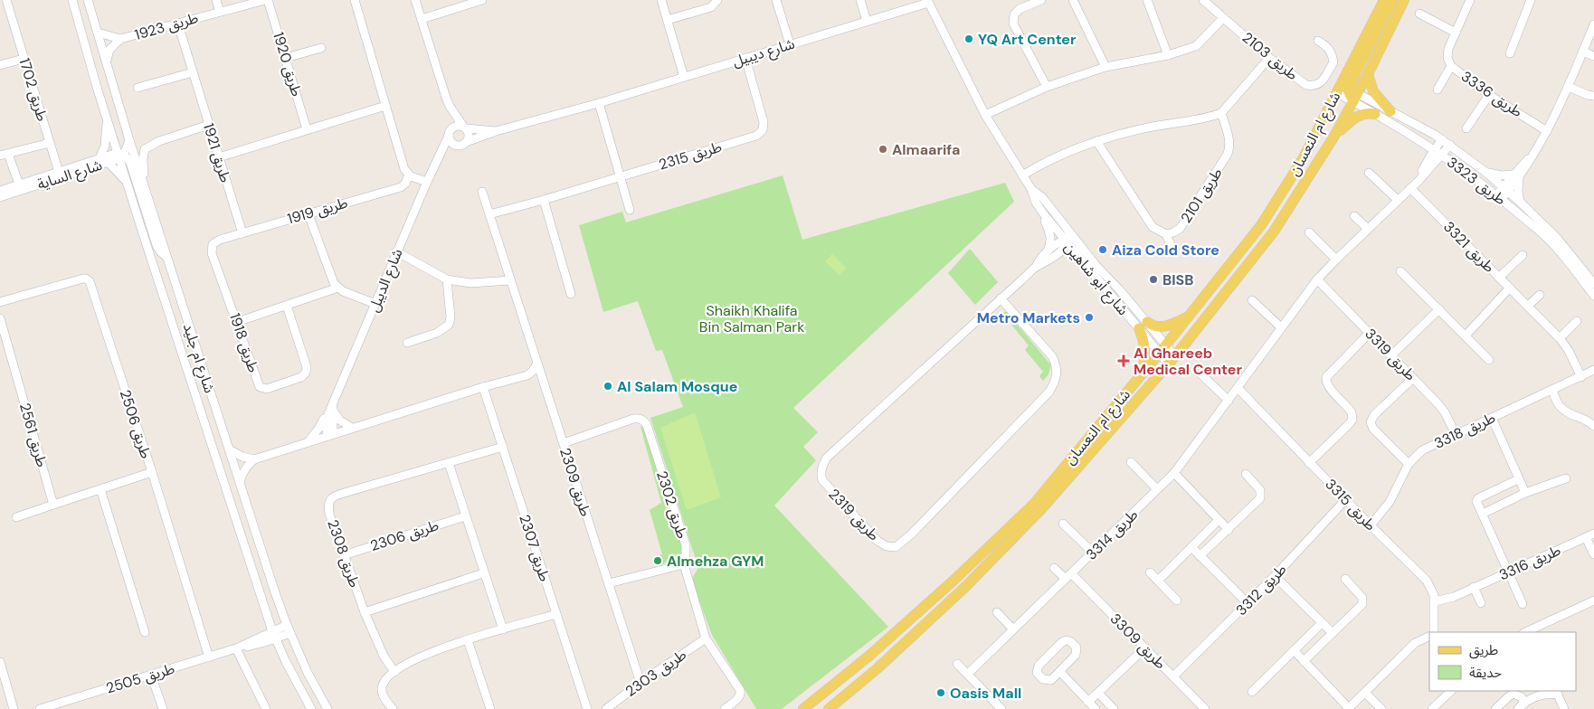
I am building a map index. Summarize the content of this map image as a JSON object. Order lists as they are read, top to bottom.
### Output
{
  "streets": {
    "main road": ["شارع ام النعسان"],
    "street": [
      "طريق 1923",
      "شارع ديبيل",
      "طريق 2103",
      "طريق 1920",
      "طريق 1702",
      "طريق 3336",
      "طريق 1921",
      "طريق 2315",
      "شارع الساية",
      "طريق 3323",
      "طريق 2101",
      "طريق 1919",
      "طريق 3321",
      "شارع أبو شاهين",
      "شارع الديبل",
      "طريق 1918",
      "طريق 3319",
      "شارع ام جليد",
      "طريق 2506",
      "طريق 3318",
      "طريق 2561",
      "طريق 2309",
      "طريق 2302",
      "طريق 3315",
      "طريق 2319",
      "طريق 3314",
      "طريق 2306",
      "طريق 2307",
      "طريق 2308",
      "طريق 3316",
      "طريق 3312",
      "طريق 3309",
      "طريق 2303",
      "طريق 2505"
    ]
  },
  "crossings": [
    ["طريق 1923", "طريق 1920"],
    ["طريق 1923", "طريق 1921"],
    ["طريق 1923", "شارع ام جليد"],
    ["شارع ديبيل", "طريق 2315"],
    ["شارع ديبيل", "شارع أبو شاهين"],
    ["شارع ديبيل", "شارع الديبل"],
    ["طريق 1702", "شارع الساية"],
    ["شارع ام النعسان", "طريق 3323"],
    ["شارع ام النعسان", "شارع أبو شاهين"],
    ["طريق 1921", "طريق 1919"],
    ["طريق 2315", "طريق 2309"],
    ["شارع الساية", "شارع ام جليد"],
    ["طريق 3323", "طريق 3314"],
    ["طريق 1919", "طريق 1918"],
    ["طريق 3321", "طريق 3318"],
    ["طريق 3321", "طريق 3314"],
    ["شارع أبو شاهين", "طريق 2319"],
    ["طريق 3319", "طريق 3318"],
    ["طريق 3319", "طريق 3314"],
    ["شارع ام جليد", "طريق 2505"],
    ["طريق 2506", "طريق 2505"],
    ["طريق 3318", "طريق 3315"],
    ["طريق 2309", "طريق 2302"],
    ["طريق 2309", "طريق 2303"],
    ["طريق 2302", "طريق 2303"],
    ["طريق 3315", "طريق 3314"],
    ["طريق 3315", "طريق 3316"],
    ["طريق 3315", "طريق 3312"],
    ["طريق 3314", "طريق 3309"],
    ["طريق 2306", "طريق 2308"],
    ["طريق 2307", "طريق 2308"],
    ["طريق 3312", "طريق 3309"]
  ],
  "parks": ["Shaikh Khalifa Bin Salman Park"],
  "places": {
    "other": [
      "YQ Art Center",
      "Almaarifa",
      "Aiza Cold Store",
      "BISB",
      "Metro Markets",
      "Al Salam Mosque",
      "Almehza GYM",
      "Oasis Mall"
    ],
    "health": ["Al Ghareeb Medical Center"]
  },
  "legend": ["طريق", "حديقة"]
}
